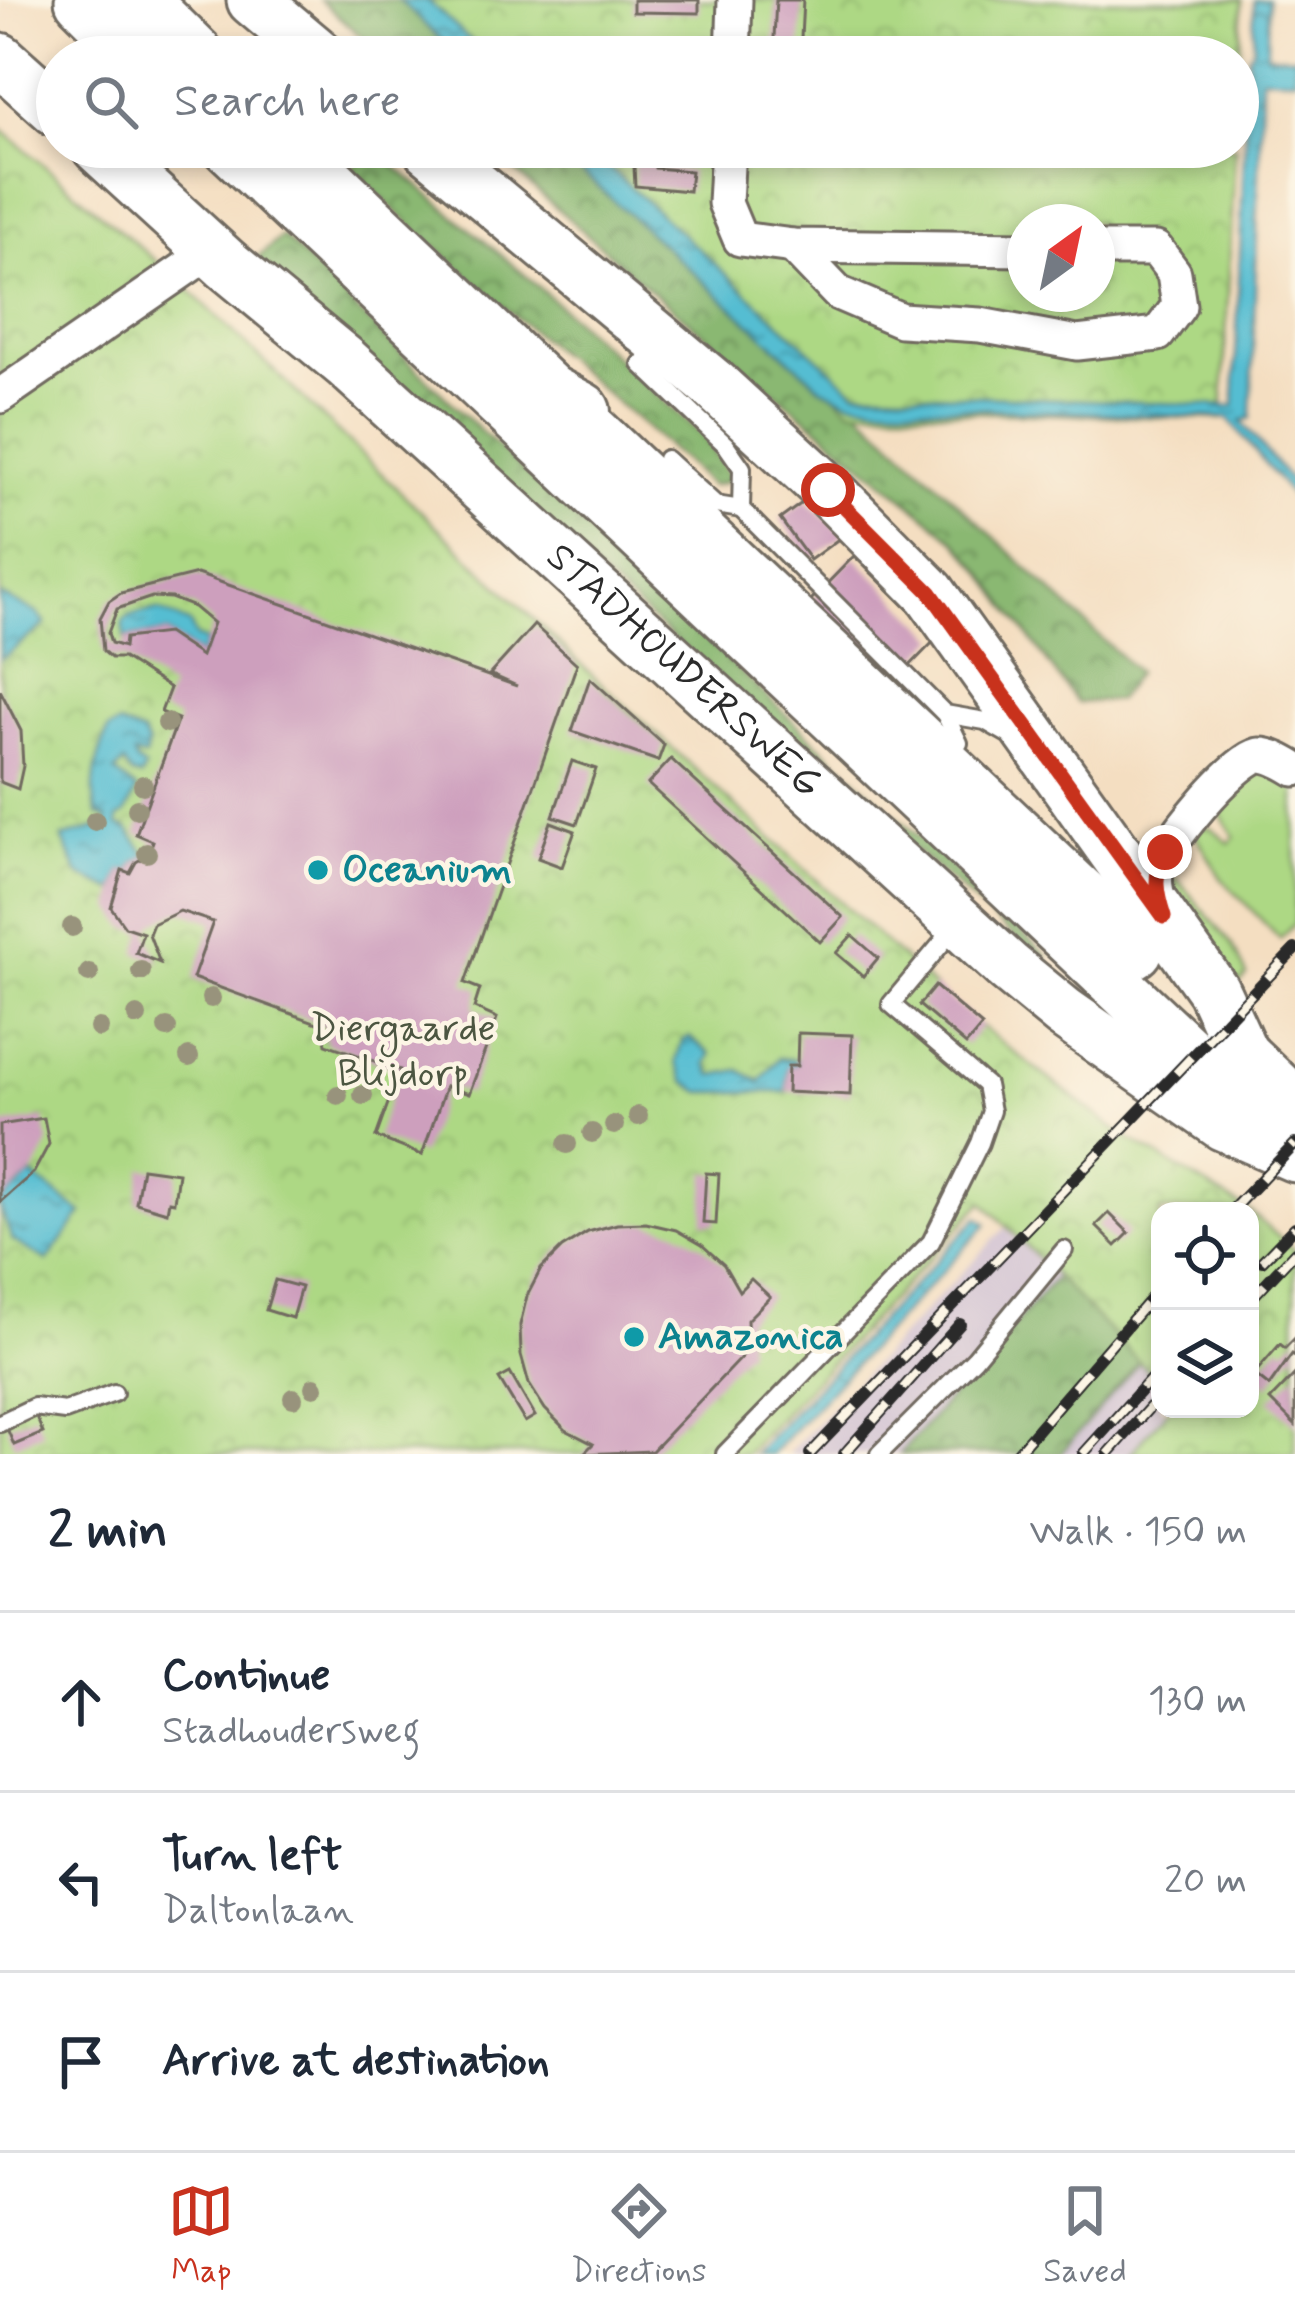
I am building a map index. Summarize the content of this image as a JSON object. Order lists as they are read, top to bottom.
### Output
{
  "streets": {
    "main road": ["STADHOUDERSWEG"]
  },
  "parks": ["Diergaarde Blijdorp"],
  "places": ["Oceanium", "Amazonica"],
  "north": "top right",
  "page": {
    "search": "Search here",
    "heading": ["2 min", "Walk · 150 m"],
    "list": [
      ["Continue", "Stadhoudersweg", "130 m"],
      ["Turn left", "Daltonlaan", "20 m"],
      "Arrive at destination"
    ],
    "nav": ["Map", "Directions", "Saved"]
  }
}
